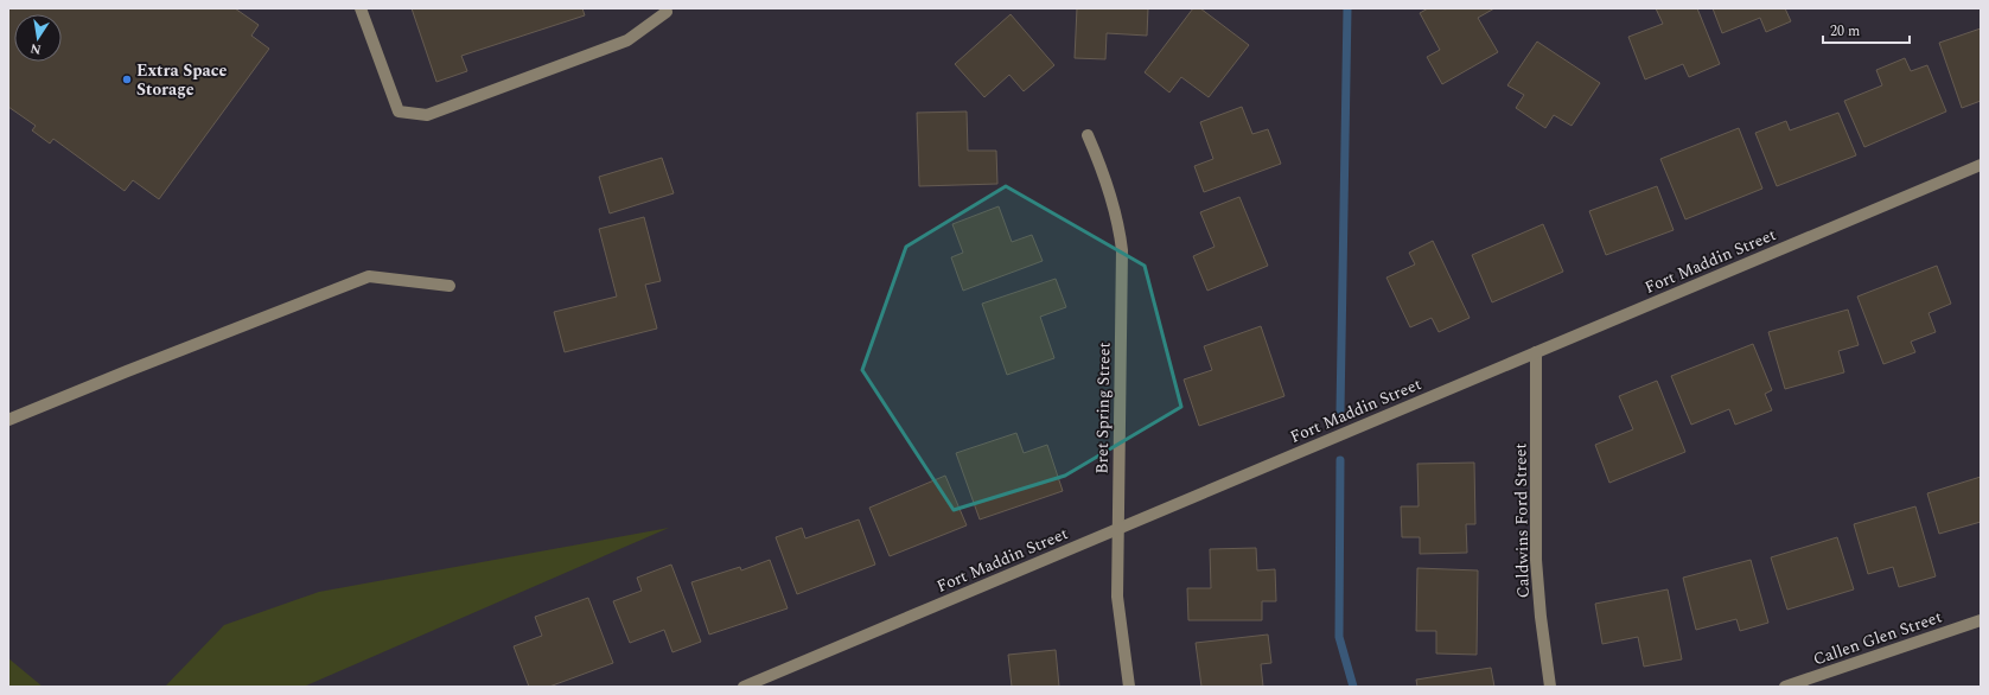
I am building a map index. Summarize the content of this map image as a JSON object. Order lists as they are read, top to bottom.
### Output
{
  "streets": {
    "street": [
      "Fort Maddin Street",
      "Bret Spring Street",
      "Caldwins Ford Street",
      "Callen Glen Street"
    ]
  },
  "crossings": [
    ["Fort Maddin Street", "Bret Spring Street"],
    ["Fort Maddin Street", "Caldwins Ford Street"]
  ],
  "places": ["Extra Space Storage"],
  "scale_bar": "20 m",
  "north": "bottom"
}
